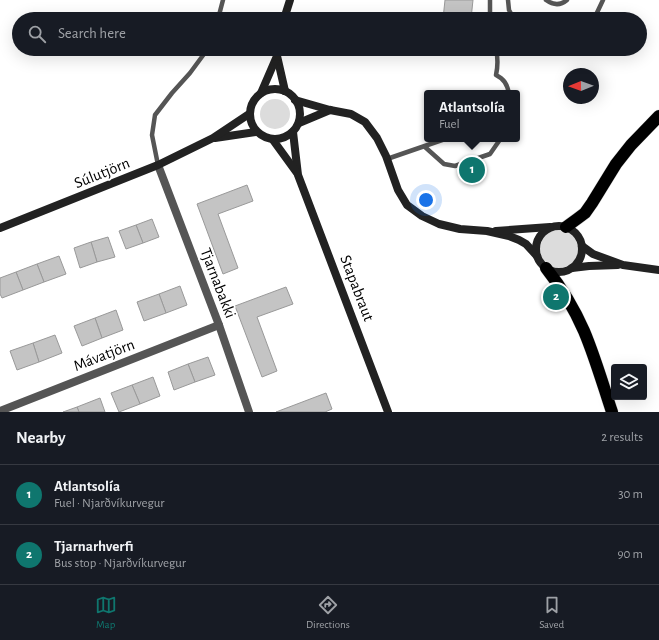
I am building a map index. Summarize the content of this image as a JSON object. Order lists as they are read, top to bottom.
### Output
{
  "streets": {
    "street": [
      "Súlutjörn",
      "Tjarnabakki",
      "Stapabraut",
      "Mávatjörn"
    ]
  },
  "crossings": [
    ["Súlutjörn", "Tjarnabakki"],
    ["Súlutjörn", "Stapabraut"],
    ["Tjarnabakki", "Mávatjörn"]
  ],
  "north": "left",
  "page": {
    "search": "Search here",
    "popup": ["Atlantsolía", "Fuel"],
    "pins": ["1", "2"],
    "heading": ["Nearby", "2 results"],
    "list": [
      {
        "mark": "1",
        "name": "Atlantsolía",
        "note": "Fuel · Njarðvíkurvegur",
        "value": "30 m"
      },
      {
        "mark": "2",
        "name": "Tjarnarhverfi",
        "note": "Bus stop · Njarðvíkurvegur",
        "value": "90 m"
      }
    ],
    "nav": ["Map", "Directions", "Saved"]
  }
}
